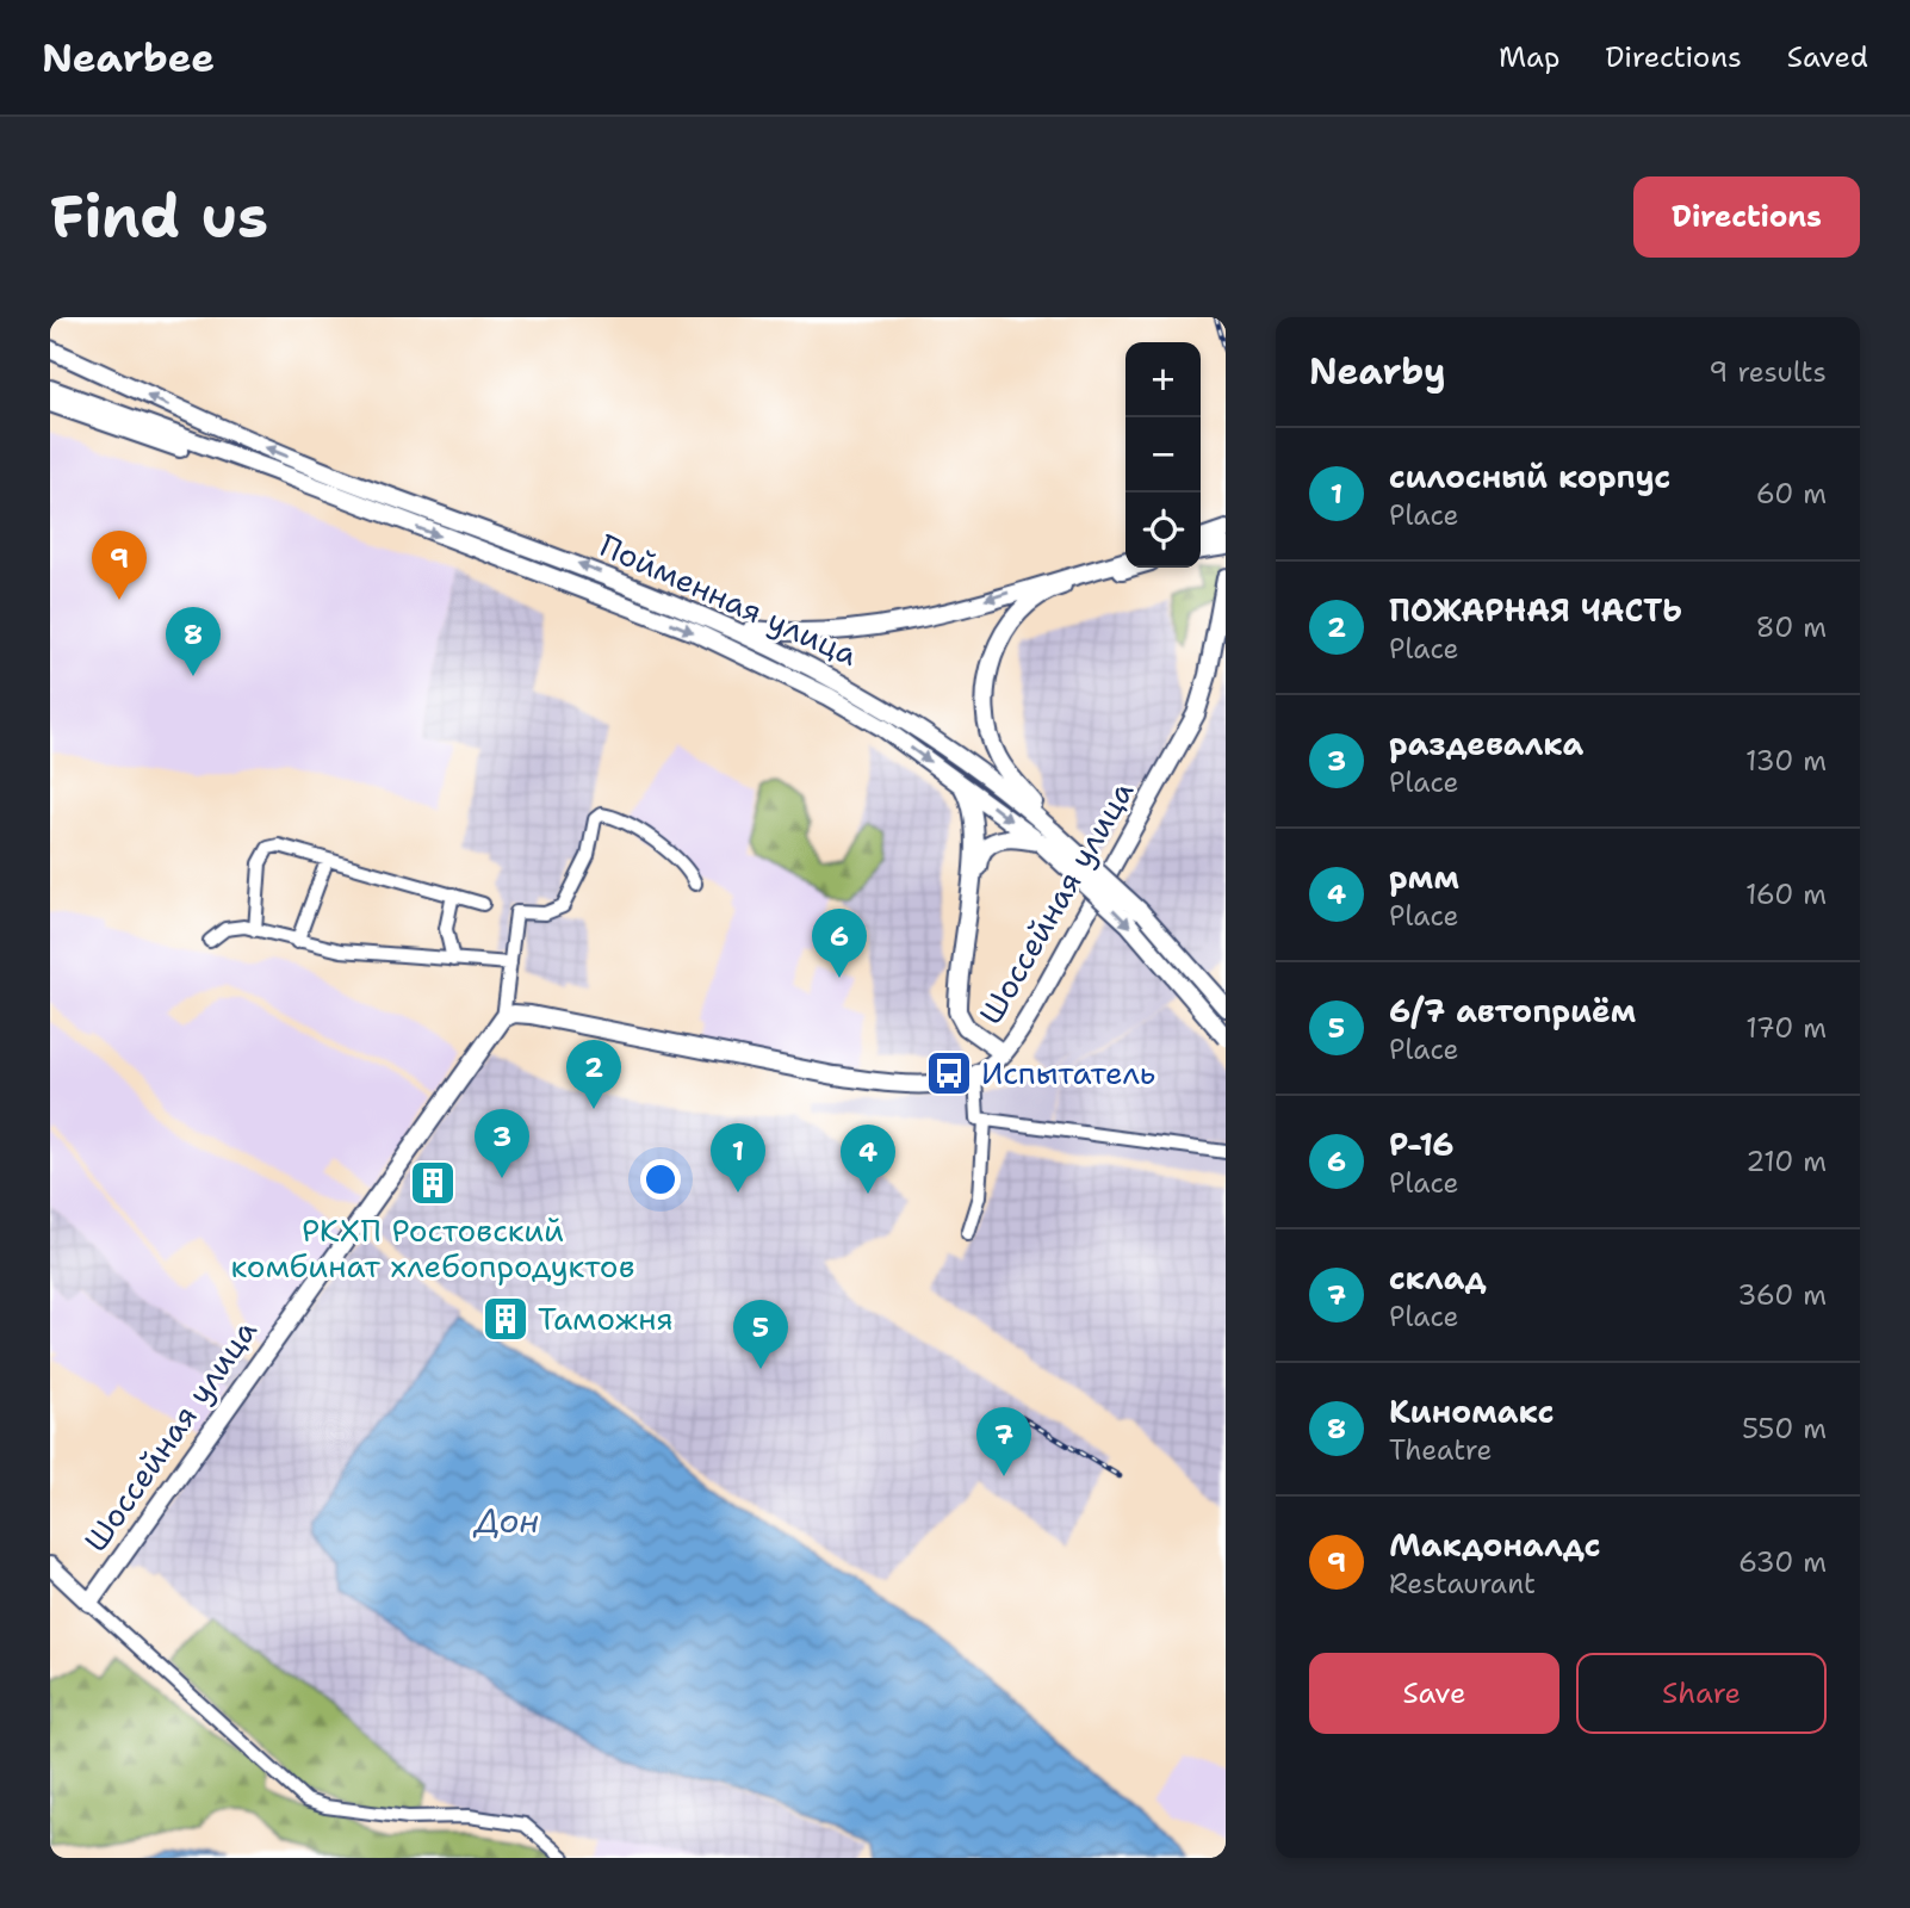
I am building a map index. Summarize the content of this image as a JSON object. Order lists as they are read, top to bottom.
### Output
{
  "streets": {
    "main road": ["Пойменная улица", "Шоссейная улица"]
  },
  "water": ["Дон"],
  "places": {
    "bus stop": ["Испытатель"],
    "building": ["РКХП Ростовский комбинат хлебопродуктов", "Таможня"]
  },
  "page": {
    "header": "Nearbee",
    "nav": ["Map", "Directions", "Saved"],
    "buttons": [
      "Directions",
      ["Save", "Share"]
    ],
    "title": "Find us",
    "heading": ["Nearby", "9 results"],
    "map_buttons": ["+", "−"],
    "list": [
      {
        "mark": "1",
        "name": "силосный корпус",
        "note": "Place",
        "value": "60 m"
      },
      {
        "mark": "2",
        "name": "ПОЖАРНАЯ ЧАСТЬ",
        "note": "Place",
        "value": "80 m"
      },
      {
        "mark": "3",
        "name": "раздевалка",
        "note": "Place",
        "value": "130 m"
      },
      {
        "mark": "4",
        "name": "рмм",
        "note": "Place",
        "value": "160 m"
      },
      {
        "mark": "5",
        "name": "6/7 автоприём",
        "note": "Place",
        "value": "170 m"
      },
      {
        "mark": "6",
        "name": "Р-16",
        "note": "Place",
        "value": "210 m"
      },
      {
        "mark": "7",
        "name": "склад",
        "note": "Place",
        "value": "360 m"
      },
      {
        "mark": "8",
        "name": "Киномакс",
        "note": "Theatre",
        "value": "550 m"
      },
      {
        "mark": "9",
        "name": "Макдоналдс",
        "note": "Restaurant",
        "value": "630 m"
      }
    ],
    "pins": [
      "9",
      "8",
      "6",
      "2",
      "3",
      "1",
      "4",
      "5",
      "7"
    ]
  }
}
